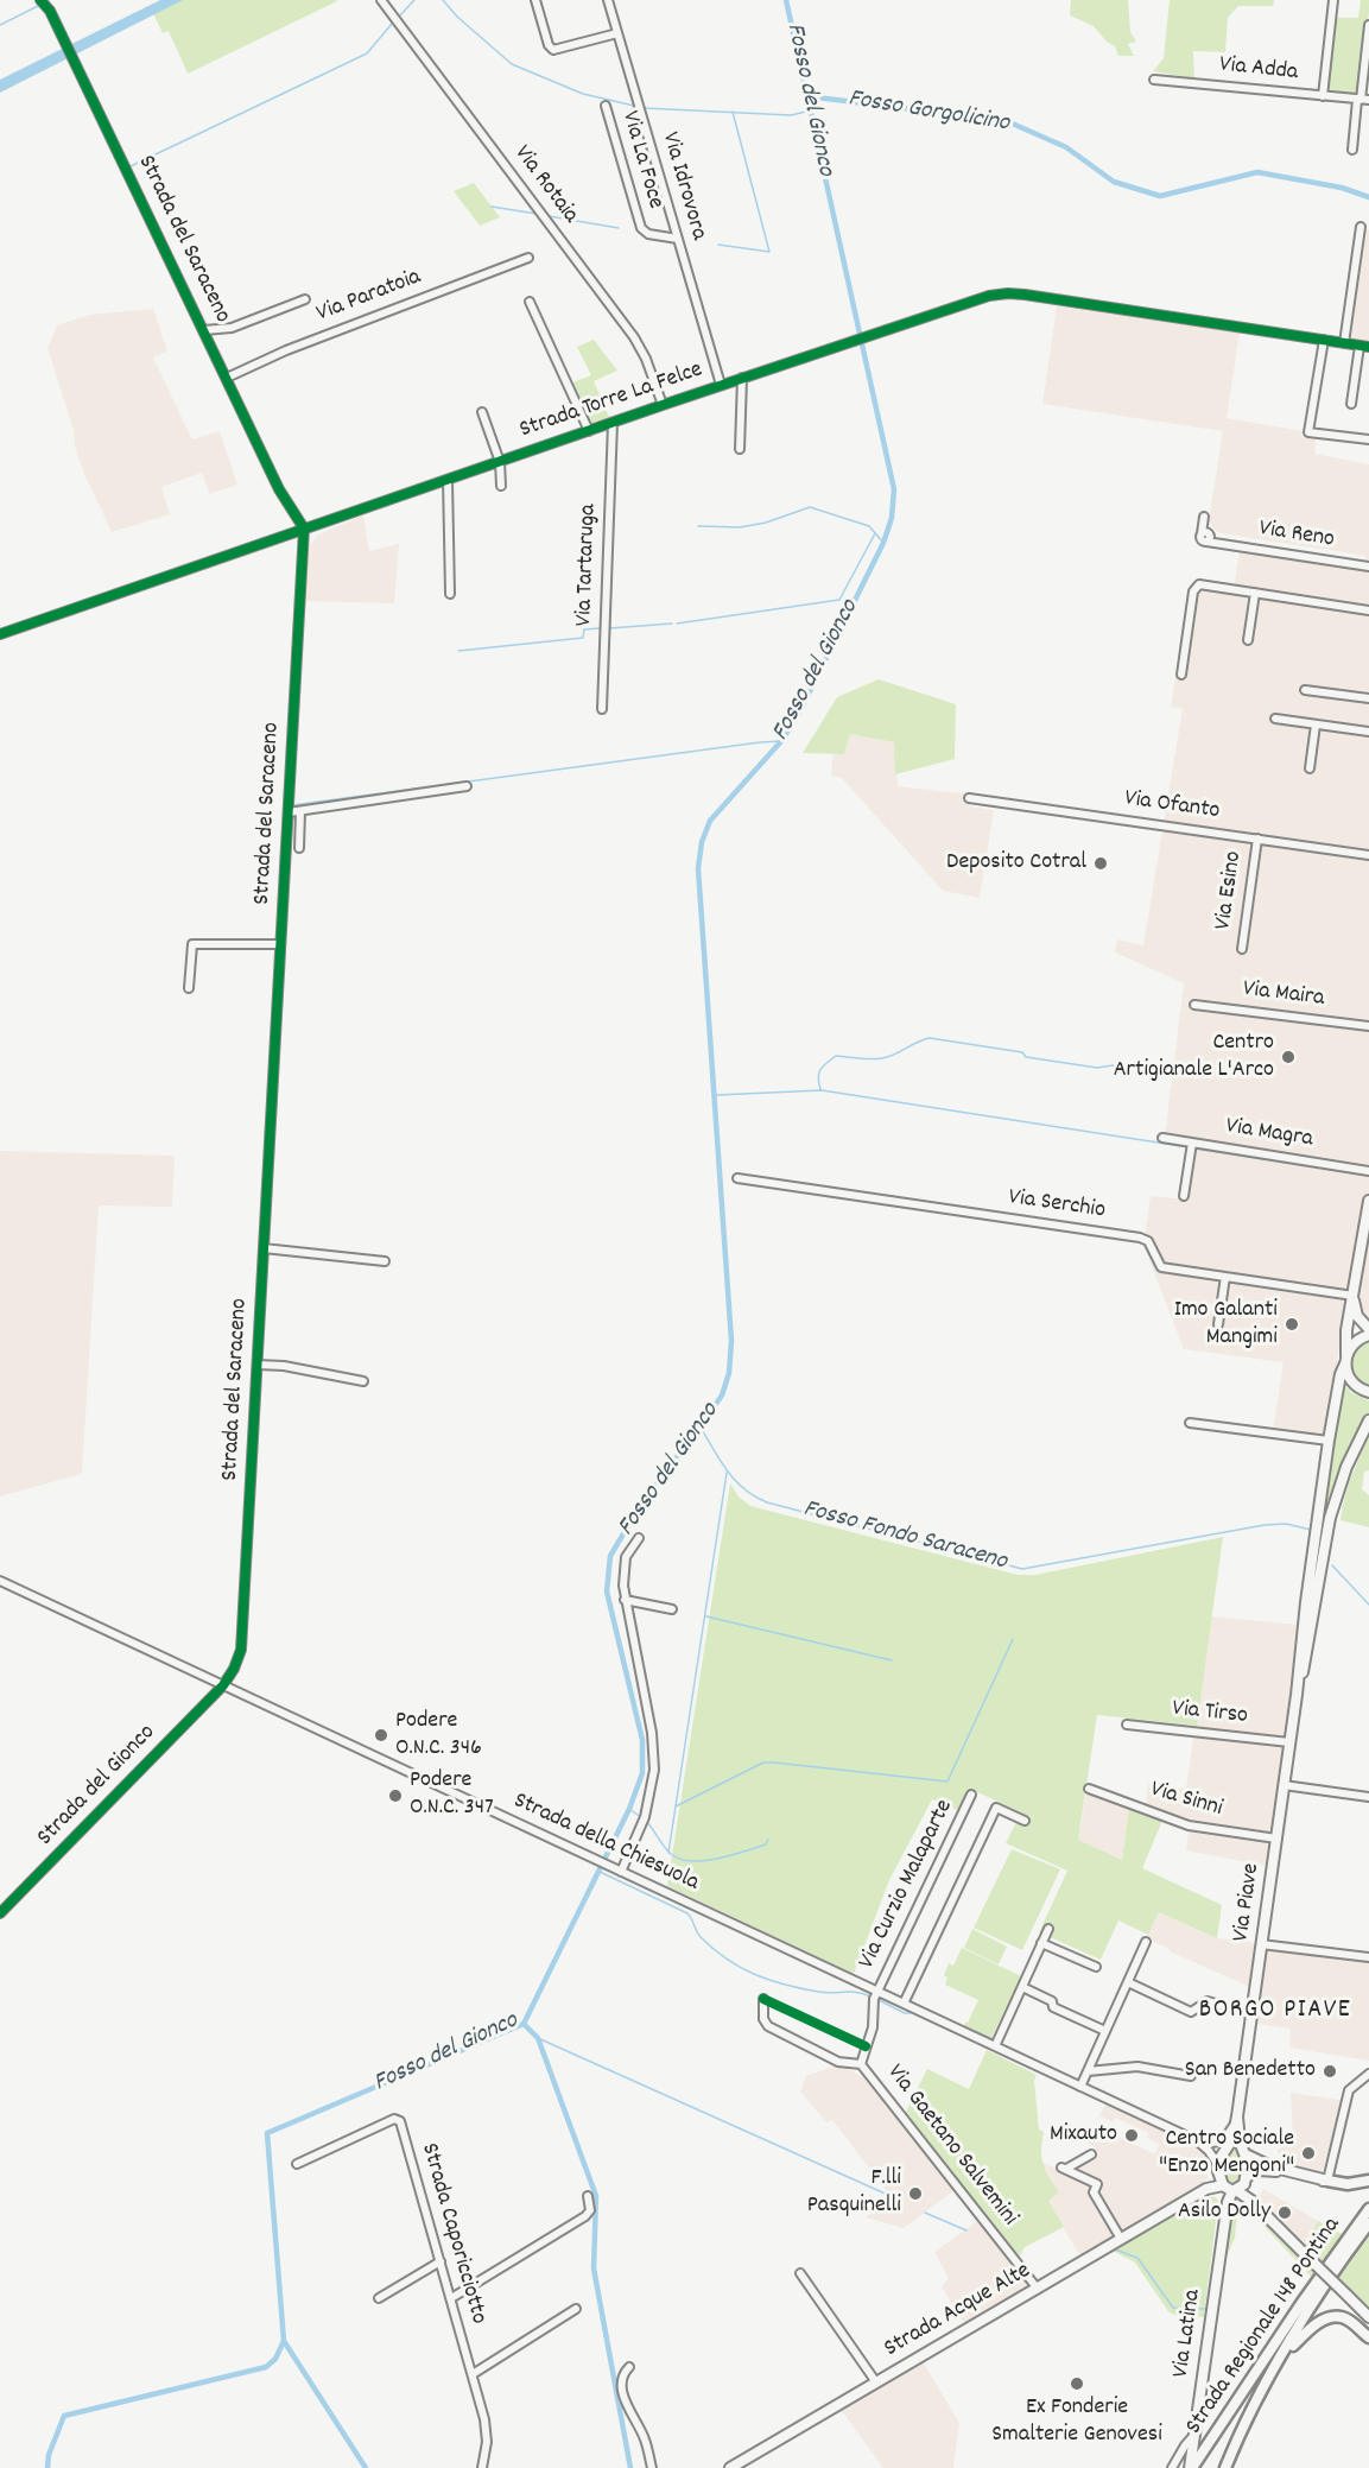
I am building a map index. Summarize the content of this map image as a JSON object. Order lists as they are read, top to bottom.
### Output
{
  "streets": {
    "highway": ["Strada Regionale 148 Pontina"],
    "main road": ["Via Piave", "Strada Acque Alte", "Via Latina"],
    "street": [
      "Via Adda",
      "Via La Foce",
      "Via Rotaia",
      "Via Idrovora",
      "Strada del Saraceno",
      "Via Paratoia",
      "Strada Torre La Felce",
      "Via Reno",
      "Via Tartaruga",
      "Via Ofanto",
      "Via Esino",
      "Via Maira",
      "Via Magra",
      "Via Serchio",
      "Via Tirso",
      "Strada del Gionco",
      "Via Sinni",
      "Strada della Chiesuola",
      "Via Curzio Malaparte",
      "Via Gaetano Salvemini",
      "Strada Caporicciotto"
    ]
  },
  "crossings": [
    ["Via La Foce", "Via Idrovora"],
    ["Via Rotaia", "Strada Torre La Felce"],
    ["Via Idrovora", "Strada Torre La Felce"],
    ["Strada del Saraceno", "Via Paratoia"],
    ["Strada del Saraceno", "Strada Torre La Felce"],
    ["Strada del Saraceno", "Strada del Gionco"],
    ["Strada del Saraceno", "Strada della Chiesuola"],
    ["Strada Torre La Felce", "Via Tartaruga"],
    ["Via Ofanto", "Via Esino"],
    ["Via Serchio", "Via Piave"],
    ["Via Tirso", "Via Piave"],
    ["Strada del Gionco", "Strada della Chiesuola"],
    ["Via Sinni", "Via Piave"],
    ["Strada della Chiesuola", "Via Curzio Malaparte"],
    ["Strada della Chiesuola", "Via Piave"],
    ["Strada della Chiesuola", "Via Gaetano Salvemini"],
    ["Strada della Chiesuola", "Strada Acque Alte"],
    ["Via Curzio Malaparte", "Via Gaetano Salvemini"],
    ["Via Piave", "Strada Acque Alte"],
    ["Via Piave", "Via Latina"],
    ["Via Gaetano Salvemini", "Strada Acque Alte"],
    ["Strada Acque Alte", "Via Latina"],
    ["Strada Regionale 148 Pontina", "Via Latina"]
  ],
  "districts": ["BORGO PIAVE"],
  "water": ["Fosso del Gionco", "Fosso Gorgolicino", "Fosso Fondo Saraceno"],
  "places": [
    "Deposito Cotral",
    "Centro Artigianale L'Arco",
    "Imo Galanti Mangimi",
    "Podere O.N.C. 346",
    "Podere O.N.C. 347",
    "San Benedetto",
    "Mixauto",
    "Centro Sociale \"Enzo Mengoni\"",
    "F.lli Pasquinelli",
    "Asilo Dolly",
    "Ex Fonderie Smalterie Genovesi"
  ]
}
